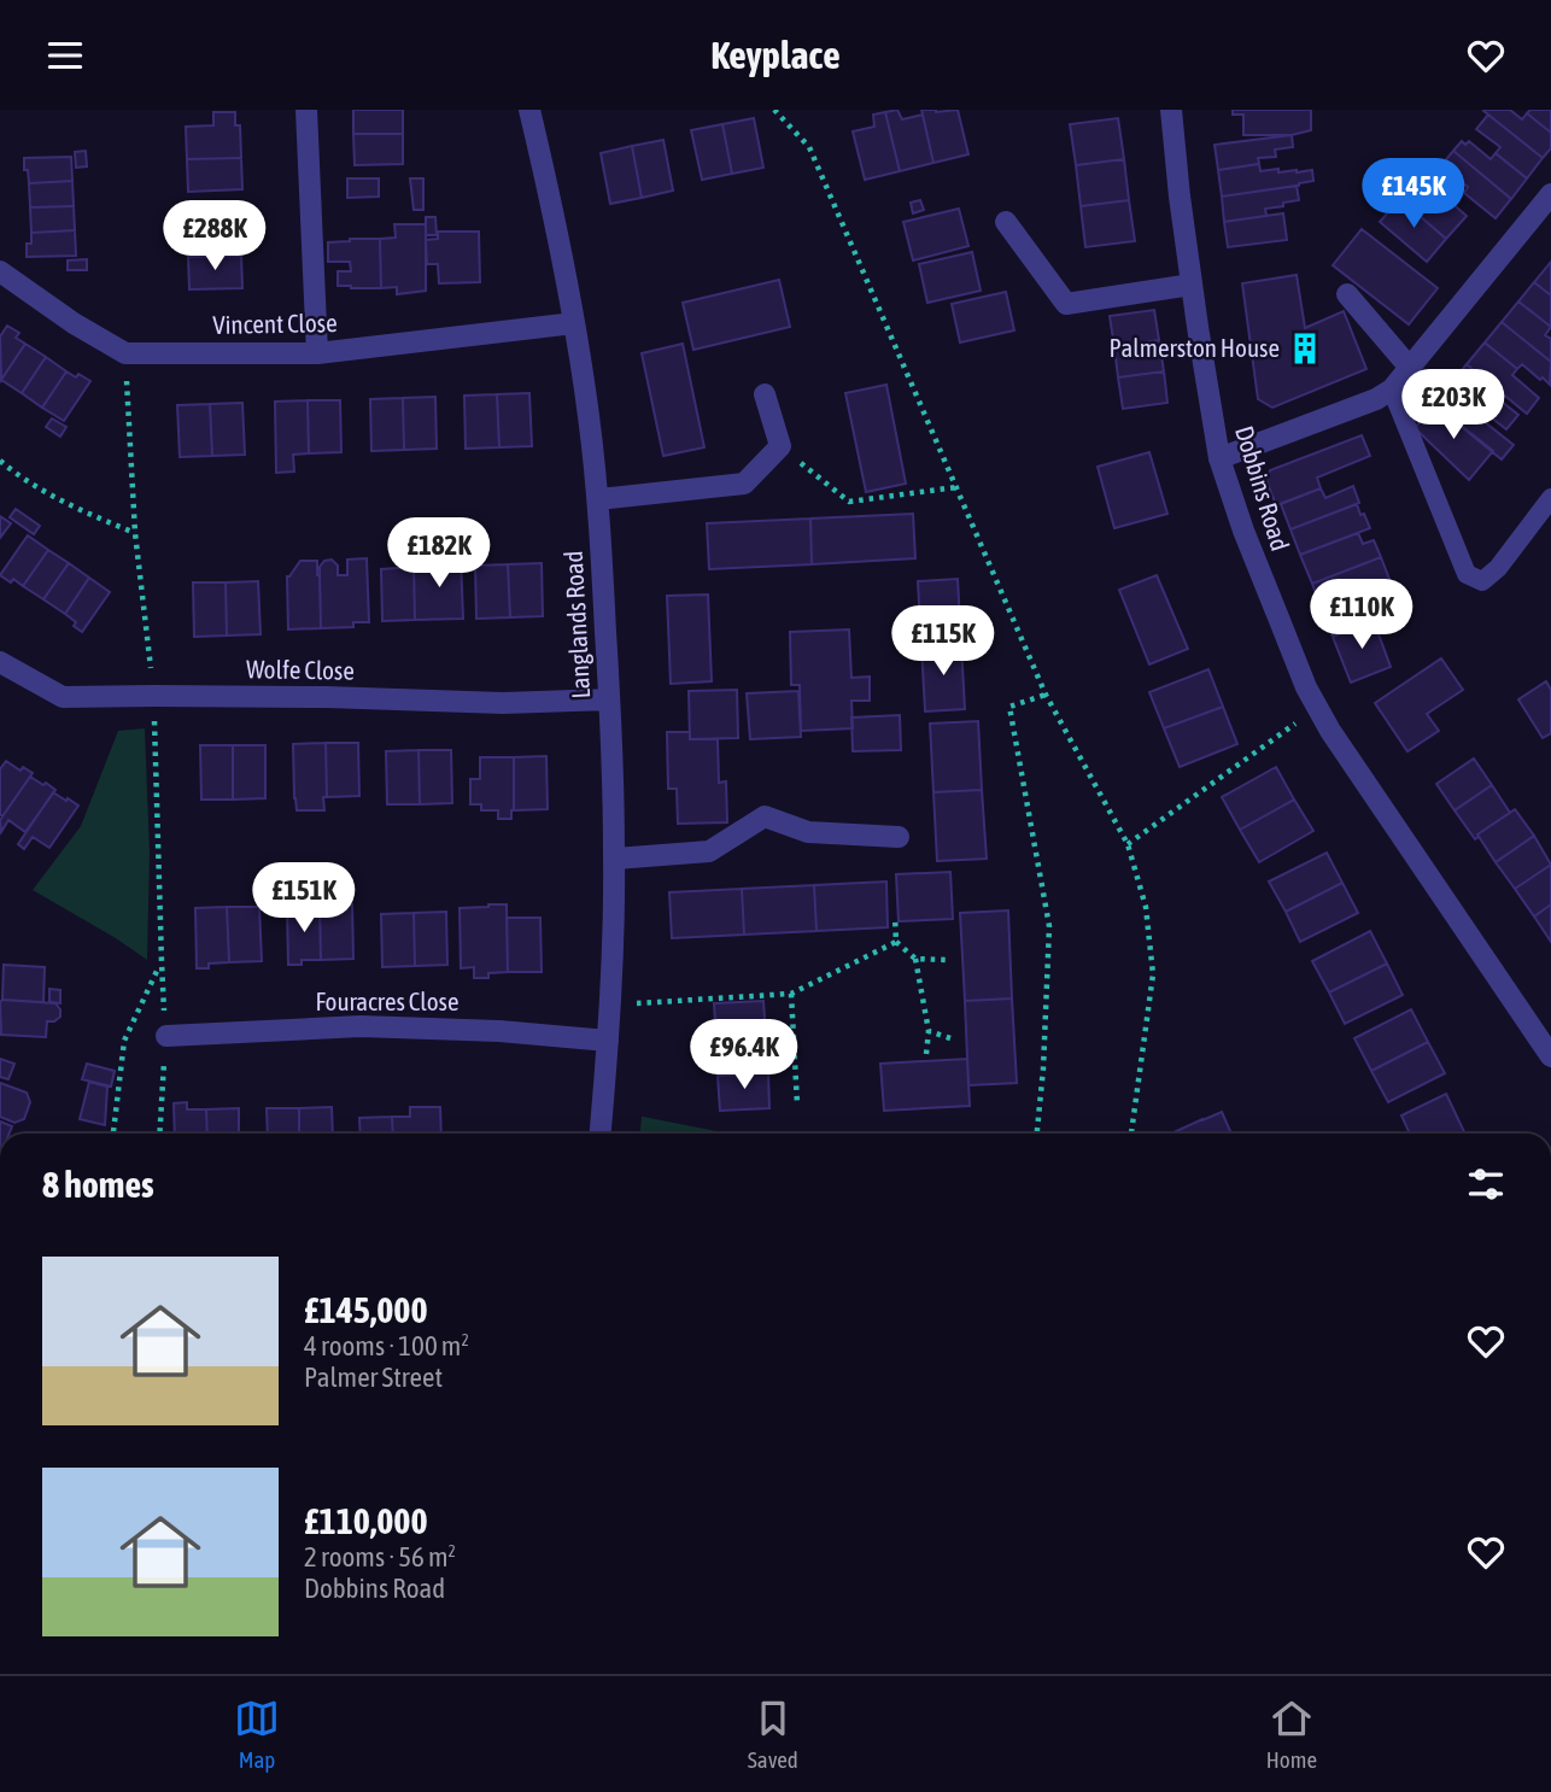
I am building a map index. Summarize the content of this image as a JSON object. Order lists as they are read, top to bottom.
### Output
{
  "streets": {
    "street": [
      "Vincent Close",
      "Dobbins Road",
      "Langlands Road",
      "Wolfe Close",
      "Fouracres Close"
    ]
  },
  "crossings": [
    ["Vincent Close", "Langlands Road"],
    ["Langlands Road", "Wolfe Close"],
    ["Langlands Road", "Fouracres Close"]
  ],
  "places": {
    "building": ["Palmerston House"]
  },
  "page": {
    "header": "Keyplace",
    "price": [
      "£145K",
      "£288K",
      "£203K",
      "£182K",
      "£110K",
      "£115K",
      "£151K",
      "£96.4K"
    ],
    "heading": "8 homes",
    "list": [
      {
        "name": "£145,000",
        "note": "4 rooms · 100 m² · Palmer Street"
      },
      {
        "name": "£110,000",
        "note": "2 rooms · 56 m² · Dobbins Road"
      }
    ],
    "tabs": ["Map", "Saved", "Home"]
  }
}
